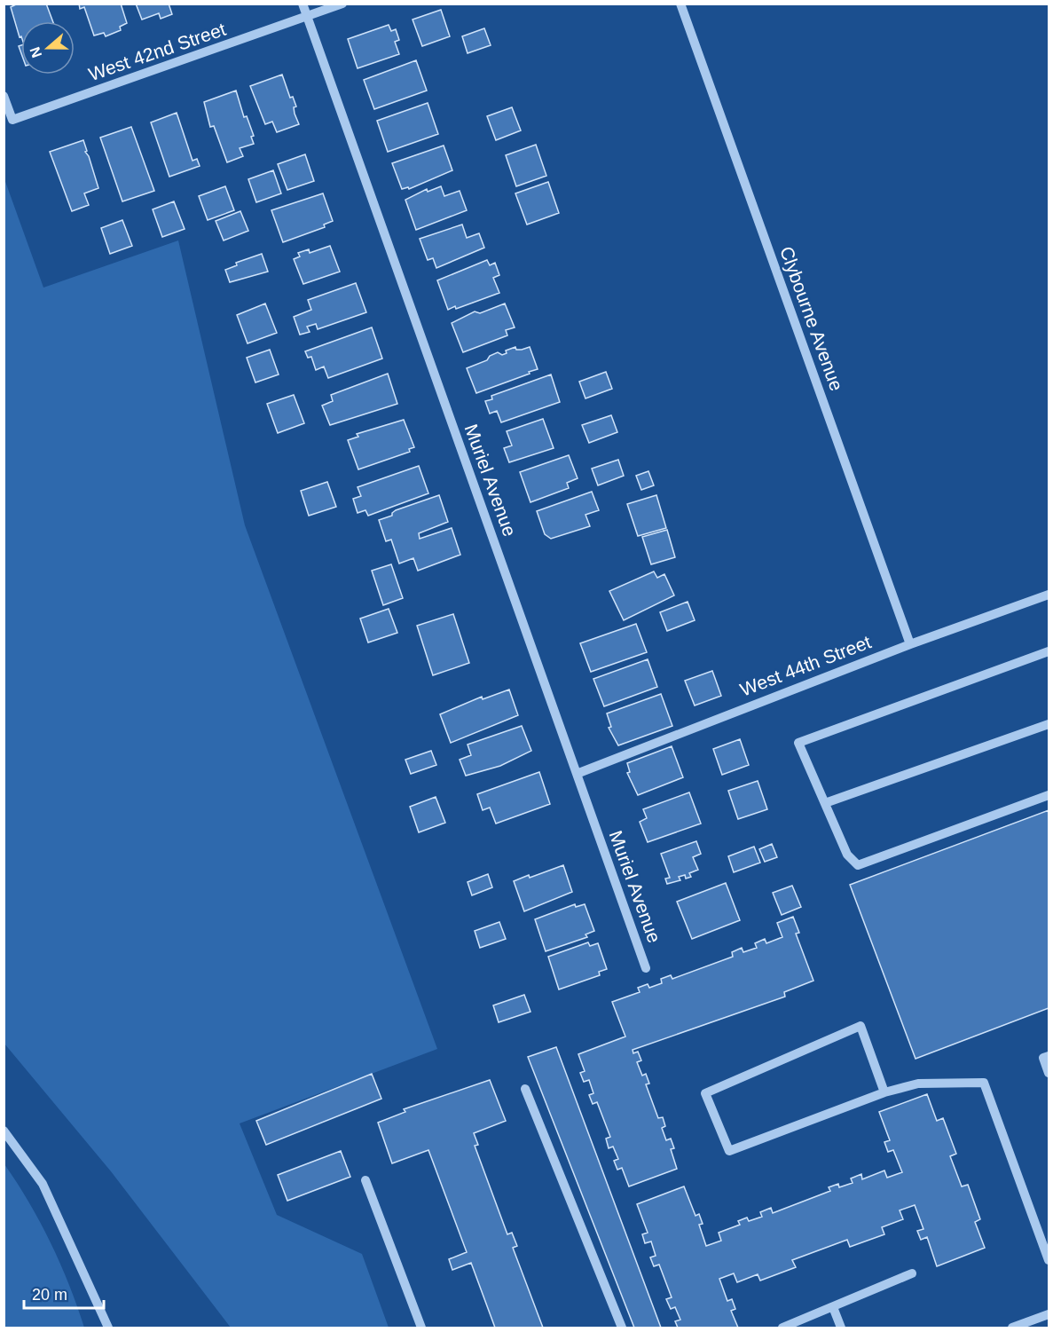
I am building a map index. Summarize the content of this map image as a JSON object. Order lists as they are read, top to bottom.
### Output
{
  "streets": {
    "street": [
      "West 42nd Street",
      "Clybourne Avenue",
      "Muriel Avenue",
      "West 44th Street"
    ]
  },
  "crossings": [
    ["West 42nd Street", "Muriel Avenue"],
    ["Clybourne Avenue", "West 44th Street"],
    ["Muriel Avenue", "West 44th Street"]
  ],
  "scale_bar": "20 m",
  "north": "left"
}
